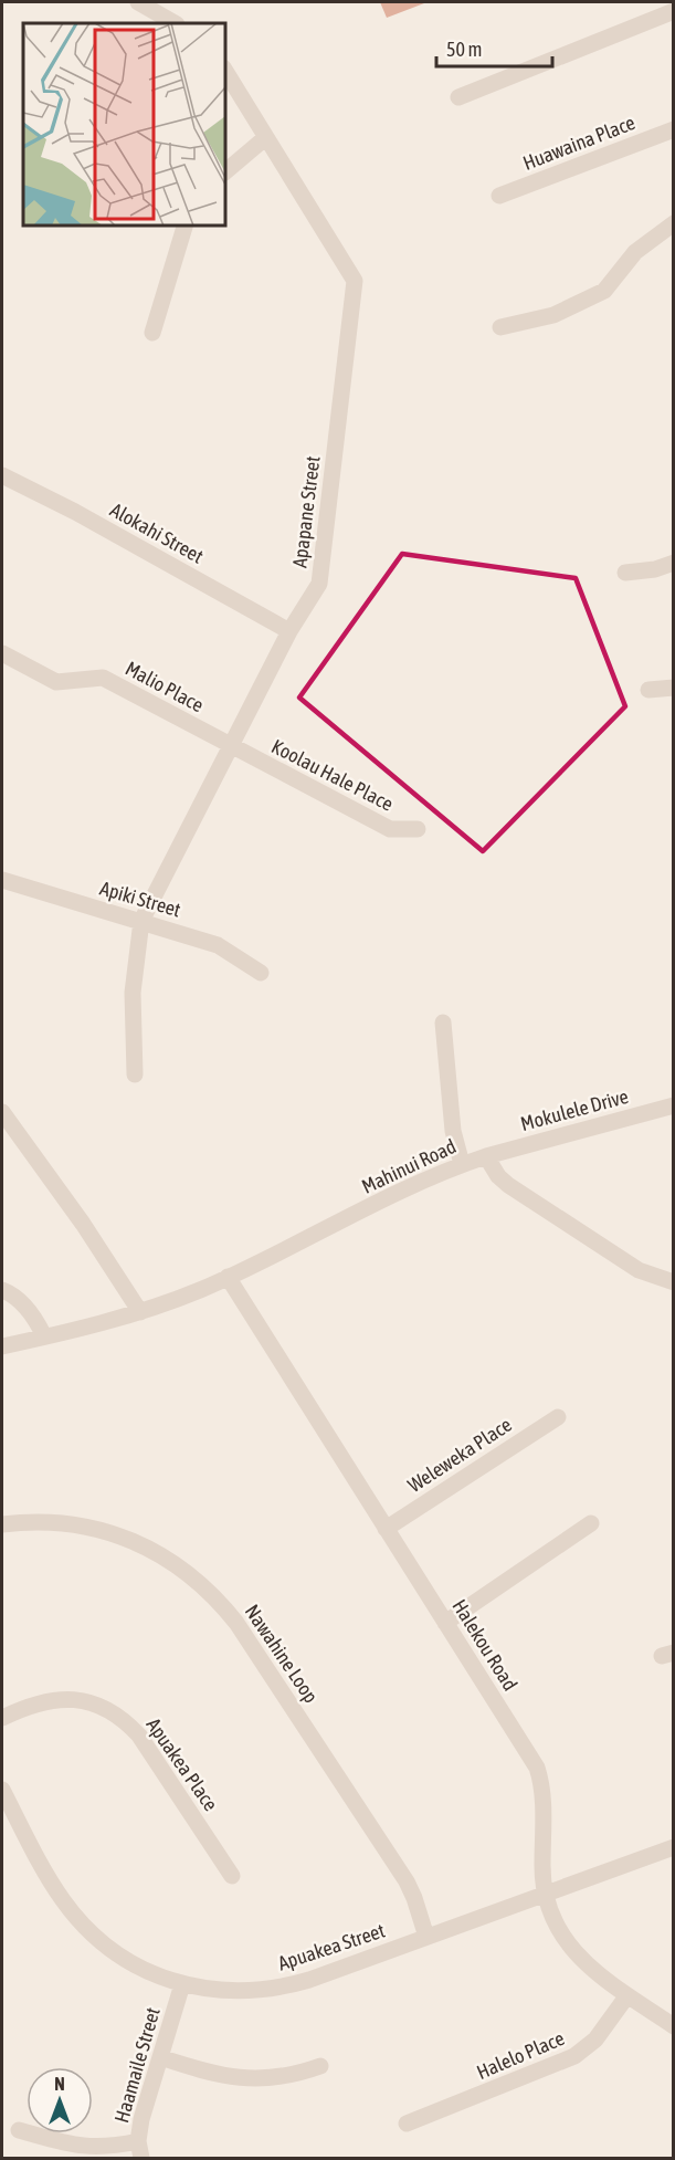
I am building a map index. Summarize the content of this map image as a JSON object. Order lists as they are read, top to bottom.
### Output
{
  "streets": {
    "street": [
      "Huawaina Place",
      "Apapane Street",
      "Alokahi Street",
      "Malio Place",
      "Koolau Hale Place",
      "Apiki Street",
      "Mokulele Drive",
      "Mahinui Road",
      "Weleweka Place",
      "Halekou Road",
      "Nawahine Loop",
      "Apuakea Place",
      "Apuakea Street",
      "Halelo Place",
      "Haamaile Street"
    ]
  },
  "crossings": [
    ["Apapane Street", "Alokahi Street"],
    ["Apapane Street", "Malio Place"],
    ["Apapane Street", "Koolau Hale Place"],
    ["Apapane Street", "Apiki Street"],
    ["Malio Place", "Koolau Hale Place"],
    ["Mokulele Drive", "Mahinui Road"],
    ["Mahinui Road", "Halekou Road"],
    ["Weleweka Place", "Halekou Road"],
    ["Halekou Road", "Apuakea Street"],
    ["Halekou Road", "Halelo Place"],
    ["Nawahine Loop", "Apuakea Street"],
    ["Apuakea Street", "Haamaile Street"]
  ],
  "scale_bar": "50 m",
  "north": "top"
}
